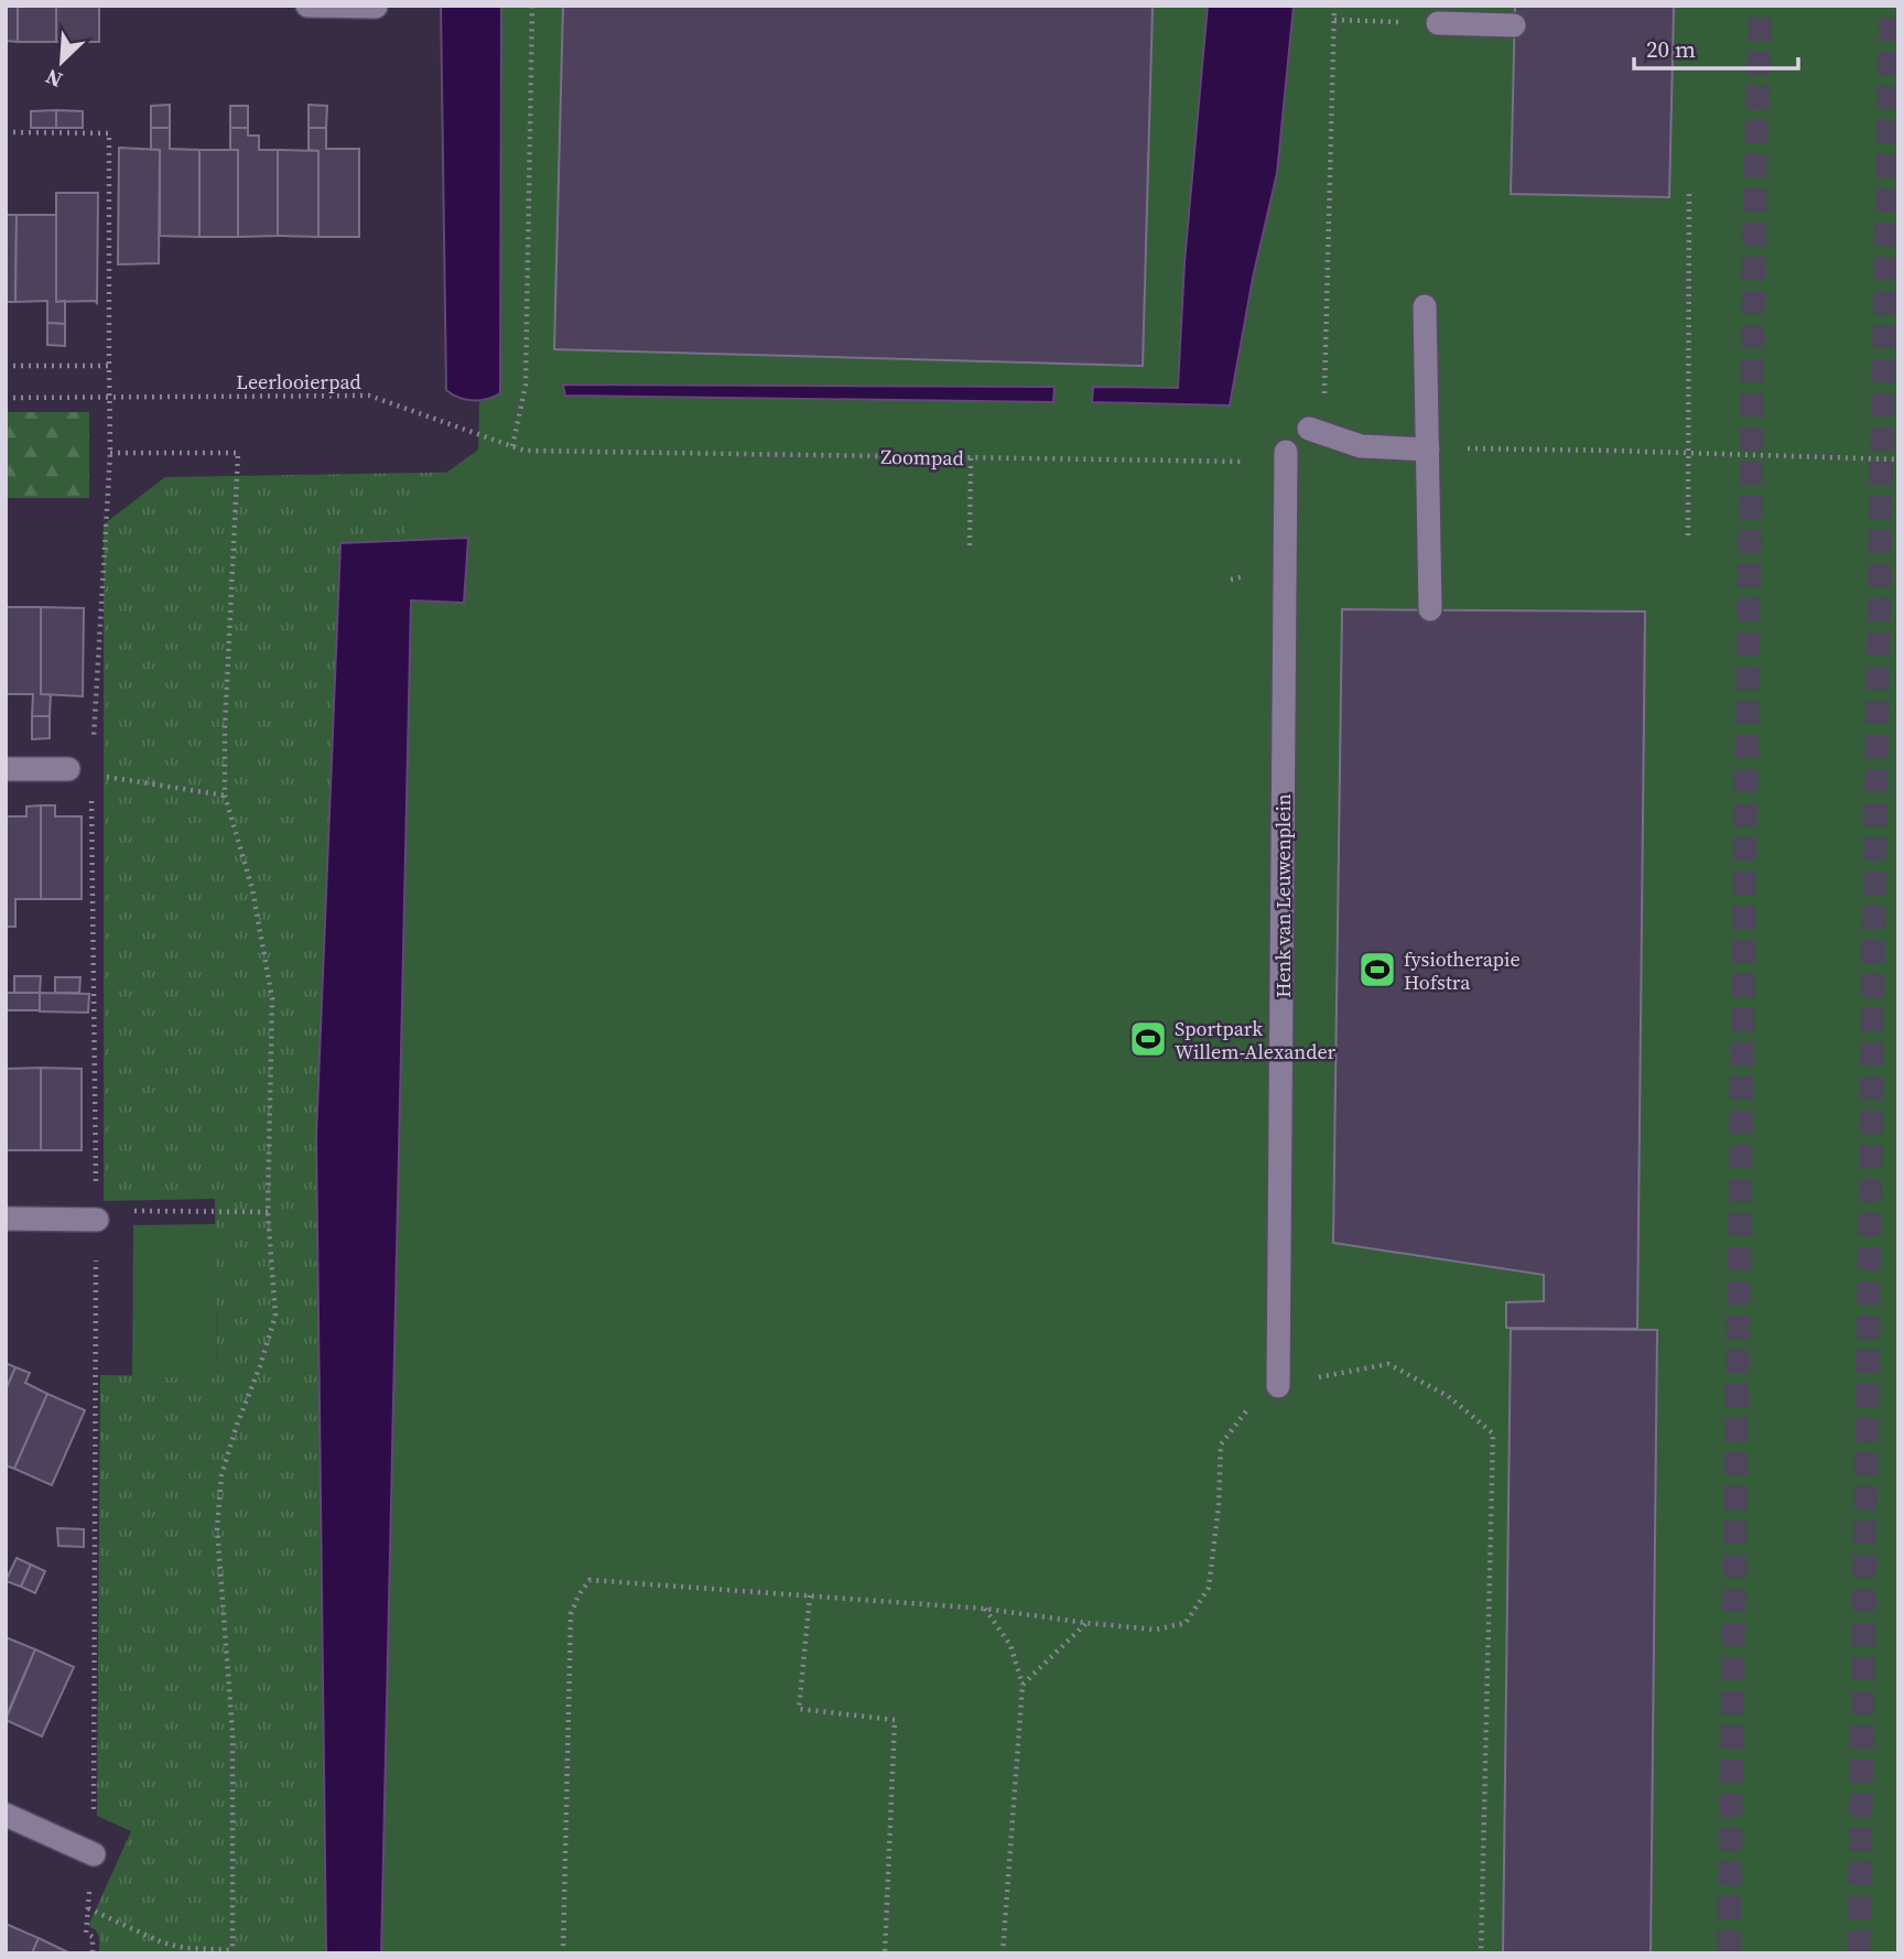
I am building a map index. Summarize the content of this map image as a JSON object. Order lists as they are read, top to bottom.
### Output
{
  "streets": {
    "street": ["Henk van Leuwenplein"],
    "path": ["Leerlooierpad", "Zoompad"]
  },
  "crossings": [
    ["Leerlooierpad", "Zoompad"],
    ["Zoompad", "Henk van Leuwenplein"]
  ],
  "places": {
    "sports": ["fysiotherapie Hofstra", "Sportpark Willem-Alexander"]
  },
  "scale_bar": "20 m",
  "north": "bottom left"
}
